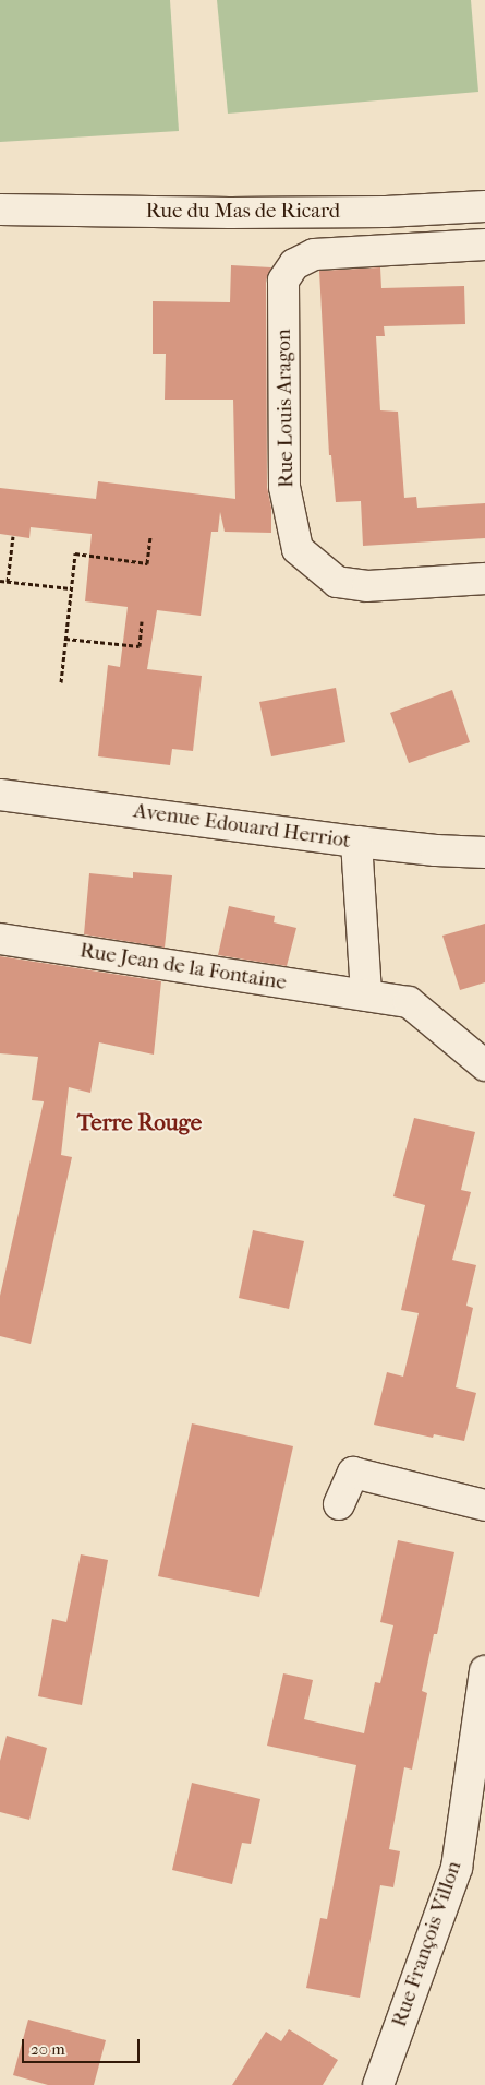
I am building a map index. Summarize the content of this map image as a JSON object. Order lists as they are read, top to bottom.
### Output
{
  "streets": {
    "street": [
      "Rue du Mas de Ricard",
      "Rue Louis Aragon",
      "Avenue Edouard Herriot",
      "Rue Jean de la Fontaine",
      "Rue François Villon"
    ]
  },
  "districts": ["Terre Rouge"],
  "scale_bar": "20 m"
}
